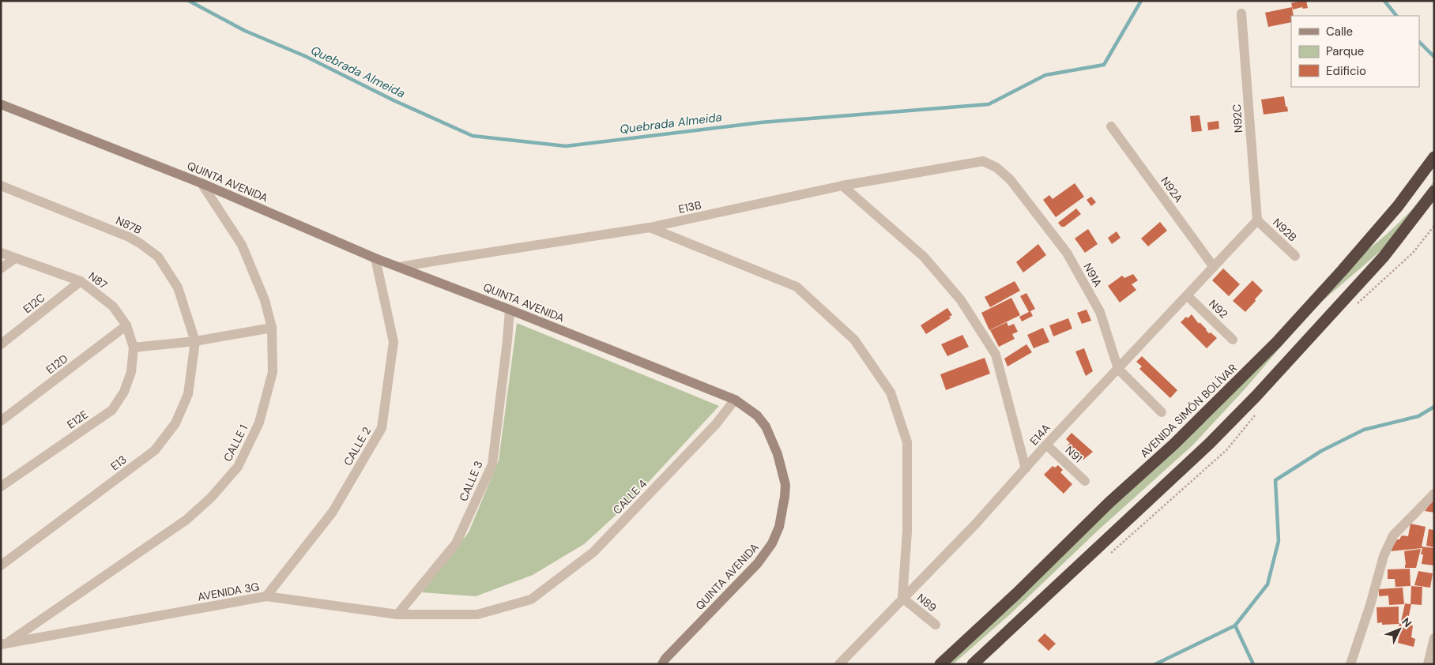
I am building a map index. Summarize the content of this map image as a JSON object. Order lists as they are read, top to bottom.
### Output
{
  "streets": {
    "highway": ["AVENIDA SIMÓN BOLÍVAR"],
    "street": [
      "N92C",
      "QUINTA AVENIDA",
      "N92A",
      "E13B",
      "N87B",
      "N92B",
      "N91A",
      "N87",
      "E12C",
      "N92",
      "E12D",
      "E12E",
      "E14A",
      "CALLE 1",
      "CALLE 2",
      "N91",
      "E13",
      "CALLE 3",
      "CALLE 4",
      "AVENIDA 3G",
      "N89"
    ]
  },
  "crossings": [
    ["N92C", "N92B"],
    ["N92C", "E14A"],
    ["QUINTA AVENIDA", "E13B"],
    ["QUINTA AVENIDA", "CALLE 1"],
    ["QUINTA AVENIDA", "CALLE 2"],
    ["QUINTA AVENIDA", "CALLE 3"],
    ["QUINTA AVENIDA", "CALLE 4"],
    ["N92A", "E14A"],
    ["E13B", "N91A"],
    ["N87B", "E13"],
    ["N92B", "E14A"],
    ["N91A", "E14A"],
    ["N87", "E12C"],
    ["N87", "E12D"],
    ["N87", "E12E"],
    ["N92", "E14A"],
    ["E14A", "N91"],
    ["E14A", "N89"],
    ["CALLE 1", "AVENIDA 3G"],
    ["CALLE 2", "AVENIDA 3G"],
    ["CALLE 3", "AVENIDA 3G"],
    ["CALLE 4", "AVENIDA 3G"]
  ],
  "water": ["Quebrada Almeida"],
  "legend": ["Calle", "Parque", "Edificio"],
  "north": "top right"
}
